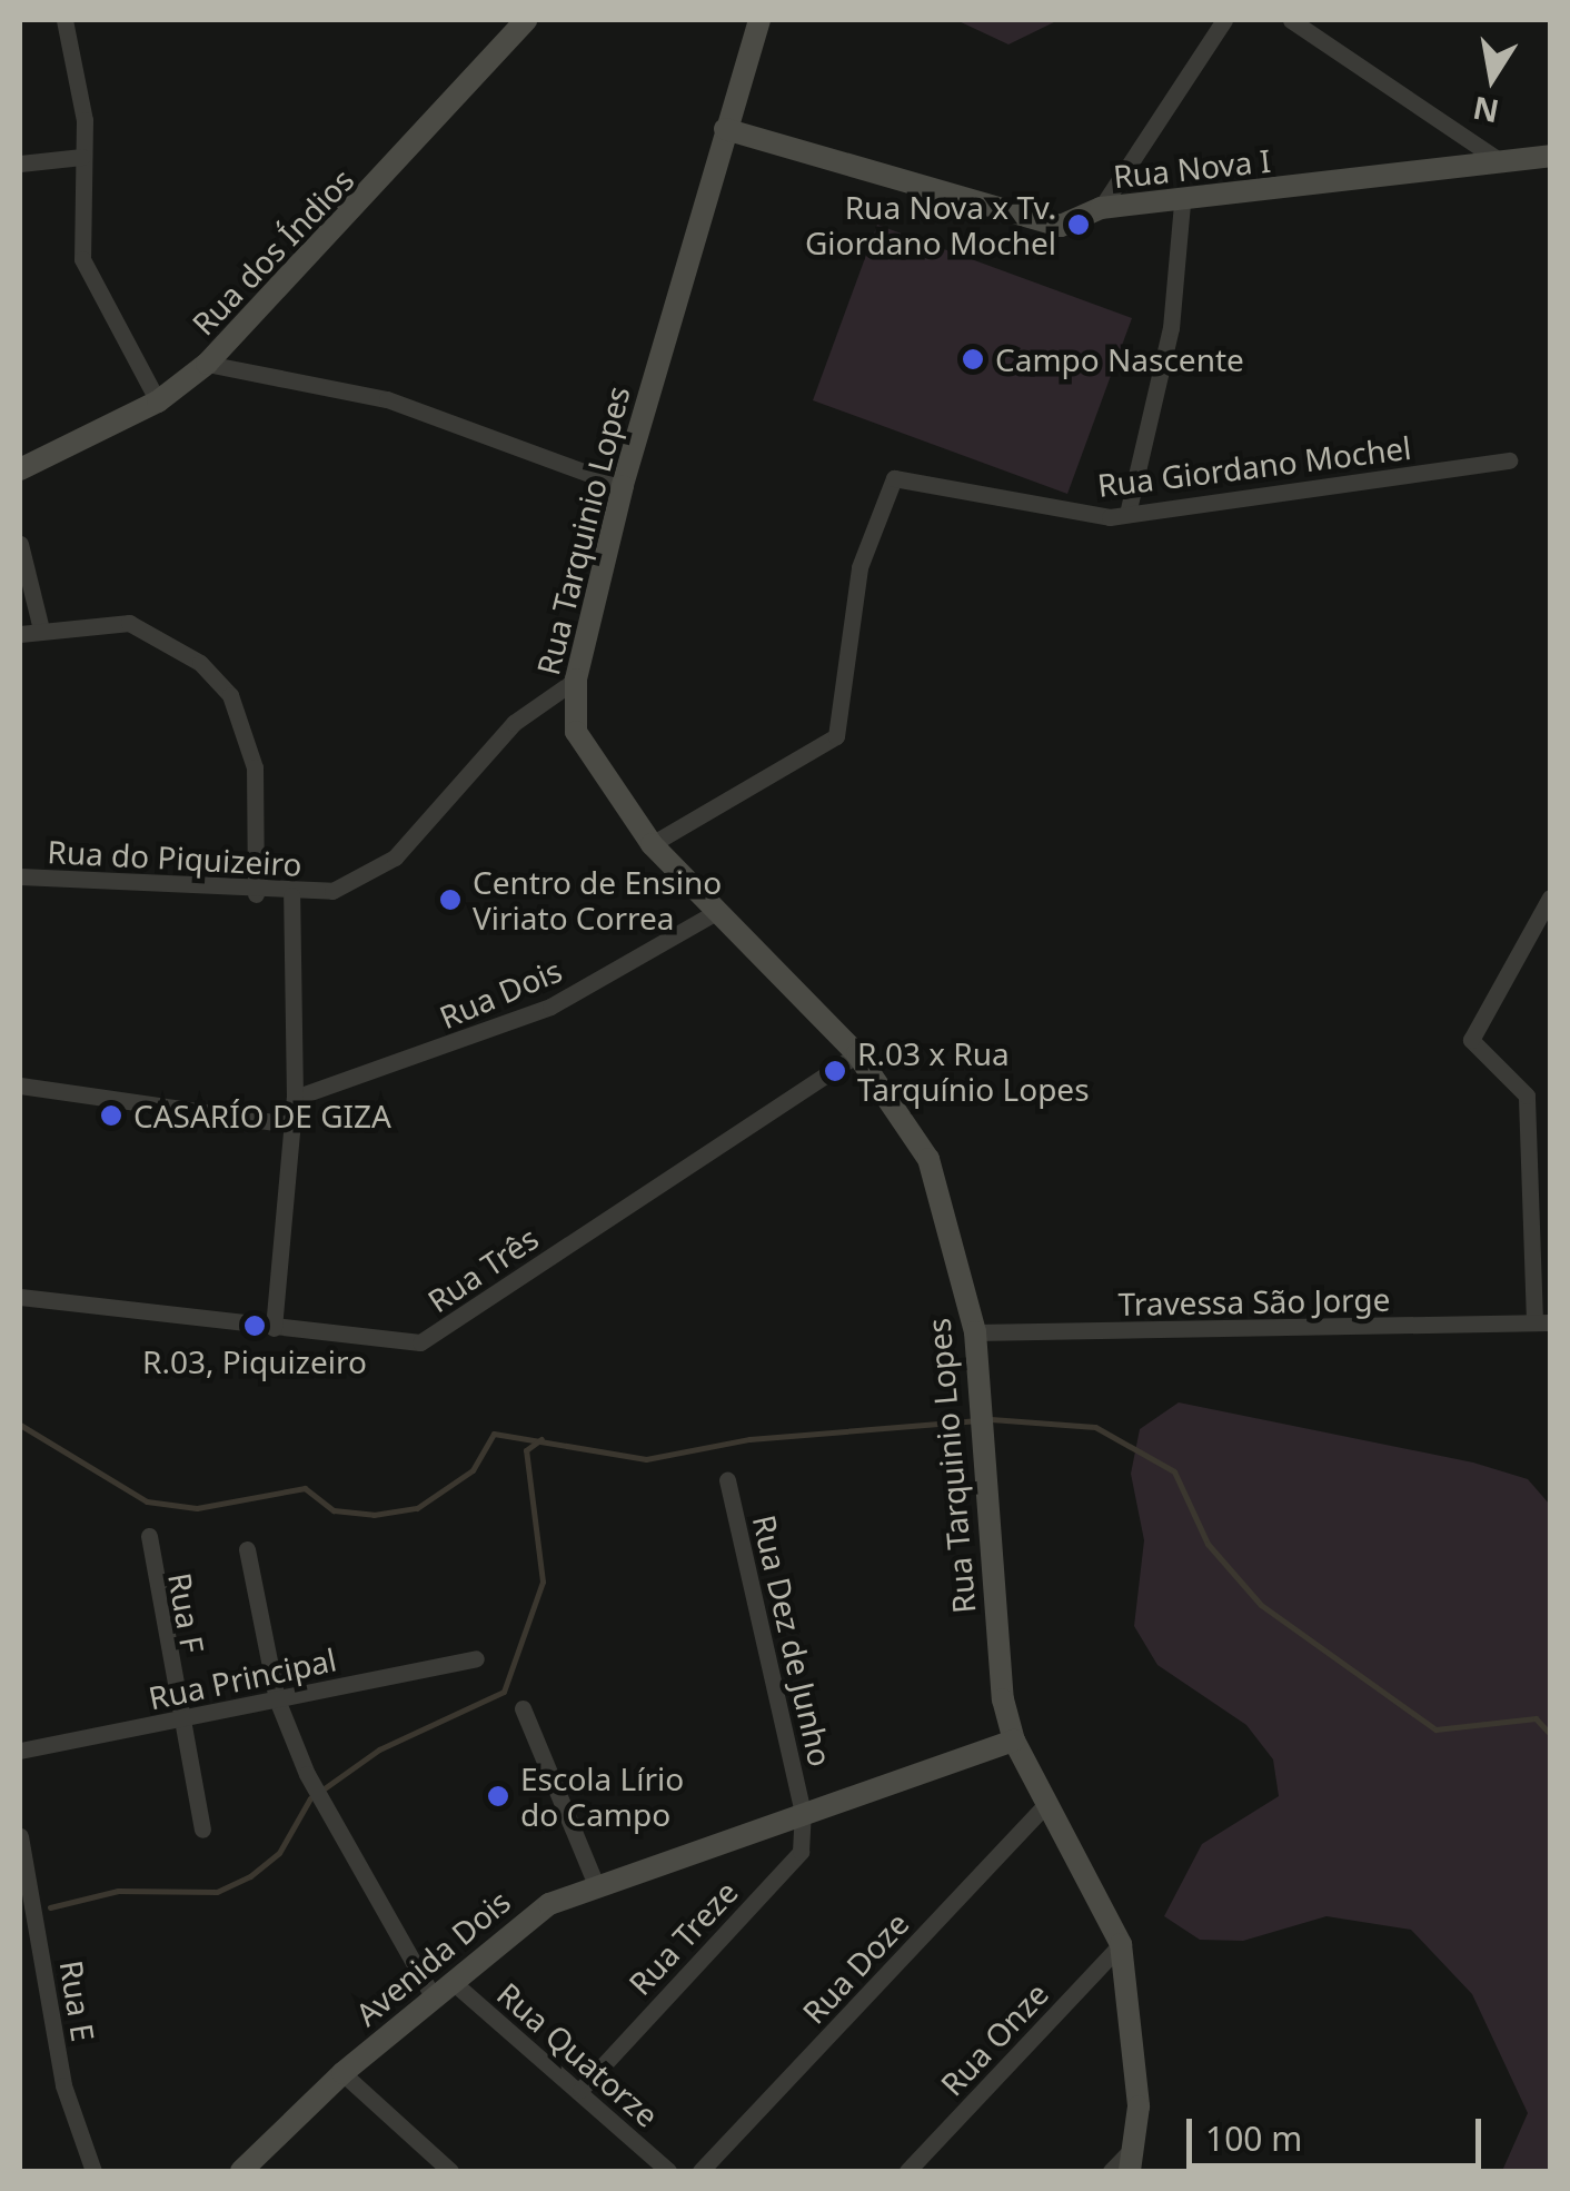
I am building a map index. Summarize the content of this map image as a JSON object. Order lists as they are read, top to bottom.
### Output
{
  "streets": {
    "street": [
      "Rua Nova I",
      "Rua dos Índios",
      "Rua Giordano Mochel",
      "Rua Tarquinio Lopes",
      "Rua do Piquizeiro",
      "Rua Dois",
      "Rua Três",
      "Travessa São Jorge",
      "Rua F",
      "Rua Dez de Junho",
      "Rua Principal",
      "Rua Treze",
      "Avenida Dois",
      "Rua Doze",
      "Rua E",
      "Rua Onze",
      "Rua Quatorze"
    ]
  },
  "crossings": [
    ["Rua Nova I", "Rua Tarquinio Lopes"],
    ["Rua Giordano Mochel", "Rua Tarquinio Lopes"],
    ["Rua Tarquinio Lopes", "Rua do Piquizeiro"],
    ["Rua Tarquinio Lopes", "Rua Dois"],
    ["Rua Tarquinio Lopes", "Rua Três"],
    ["Rua Tarquinio Lopes", "Travessa São Jorge"],
    ["Rua Tarquinio Lopes", "Avenida Dois"],
    ["Rua Tarquinio Lopes", "Rua Doze"],
    ["Rua Tarquinio Lopes", "Rua Onze"],
    ["Rua F", "Rua Principal"],
    ["Rua Dez de Junho", "Rua Treze"],
    ["Rua Dez de Junho", "Avenida Dois"],
    ["Rua Treze", "Avenida Dois"],
    ["Rua Treze", "Rua Quatorze"],
    ["Avenida Dois", "Rua Quatorze"]
  ],
  "places": [
    "Rua Nova x Tv. Giordano Mochel",
    "Campo Nascente",
    "Centro de Ensino Viriato Correa",
    "R.03 x Rua Tarquínio Lopes",
    "CASARÍO DE GIZA",
    "R.03, Piquizeiro",
    "Escola Lírio do Campo"
  ],
  "scale_bar": "100 m",
  "north": "bottom"
}
